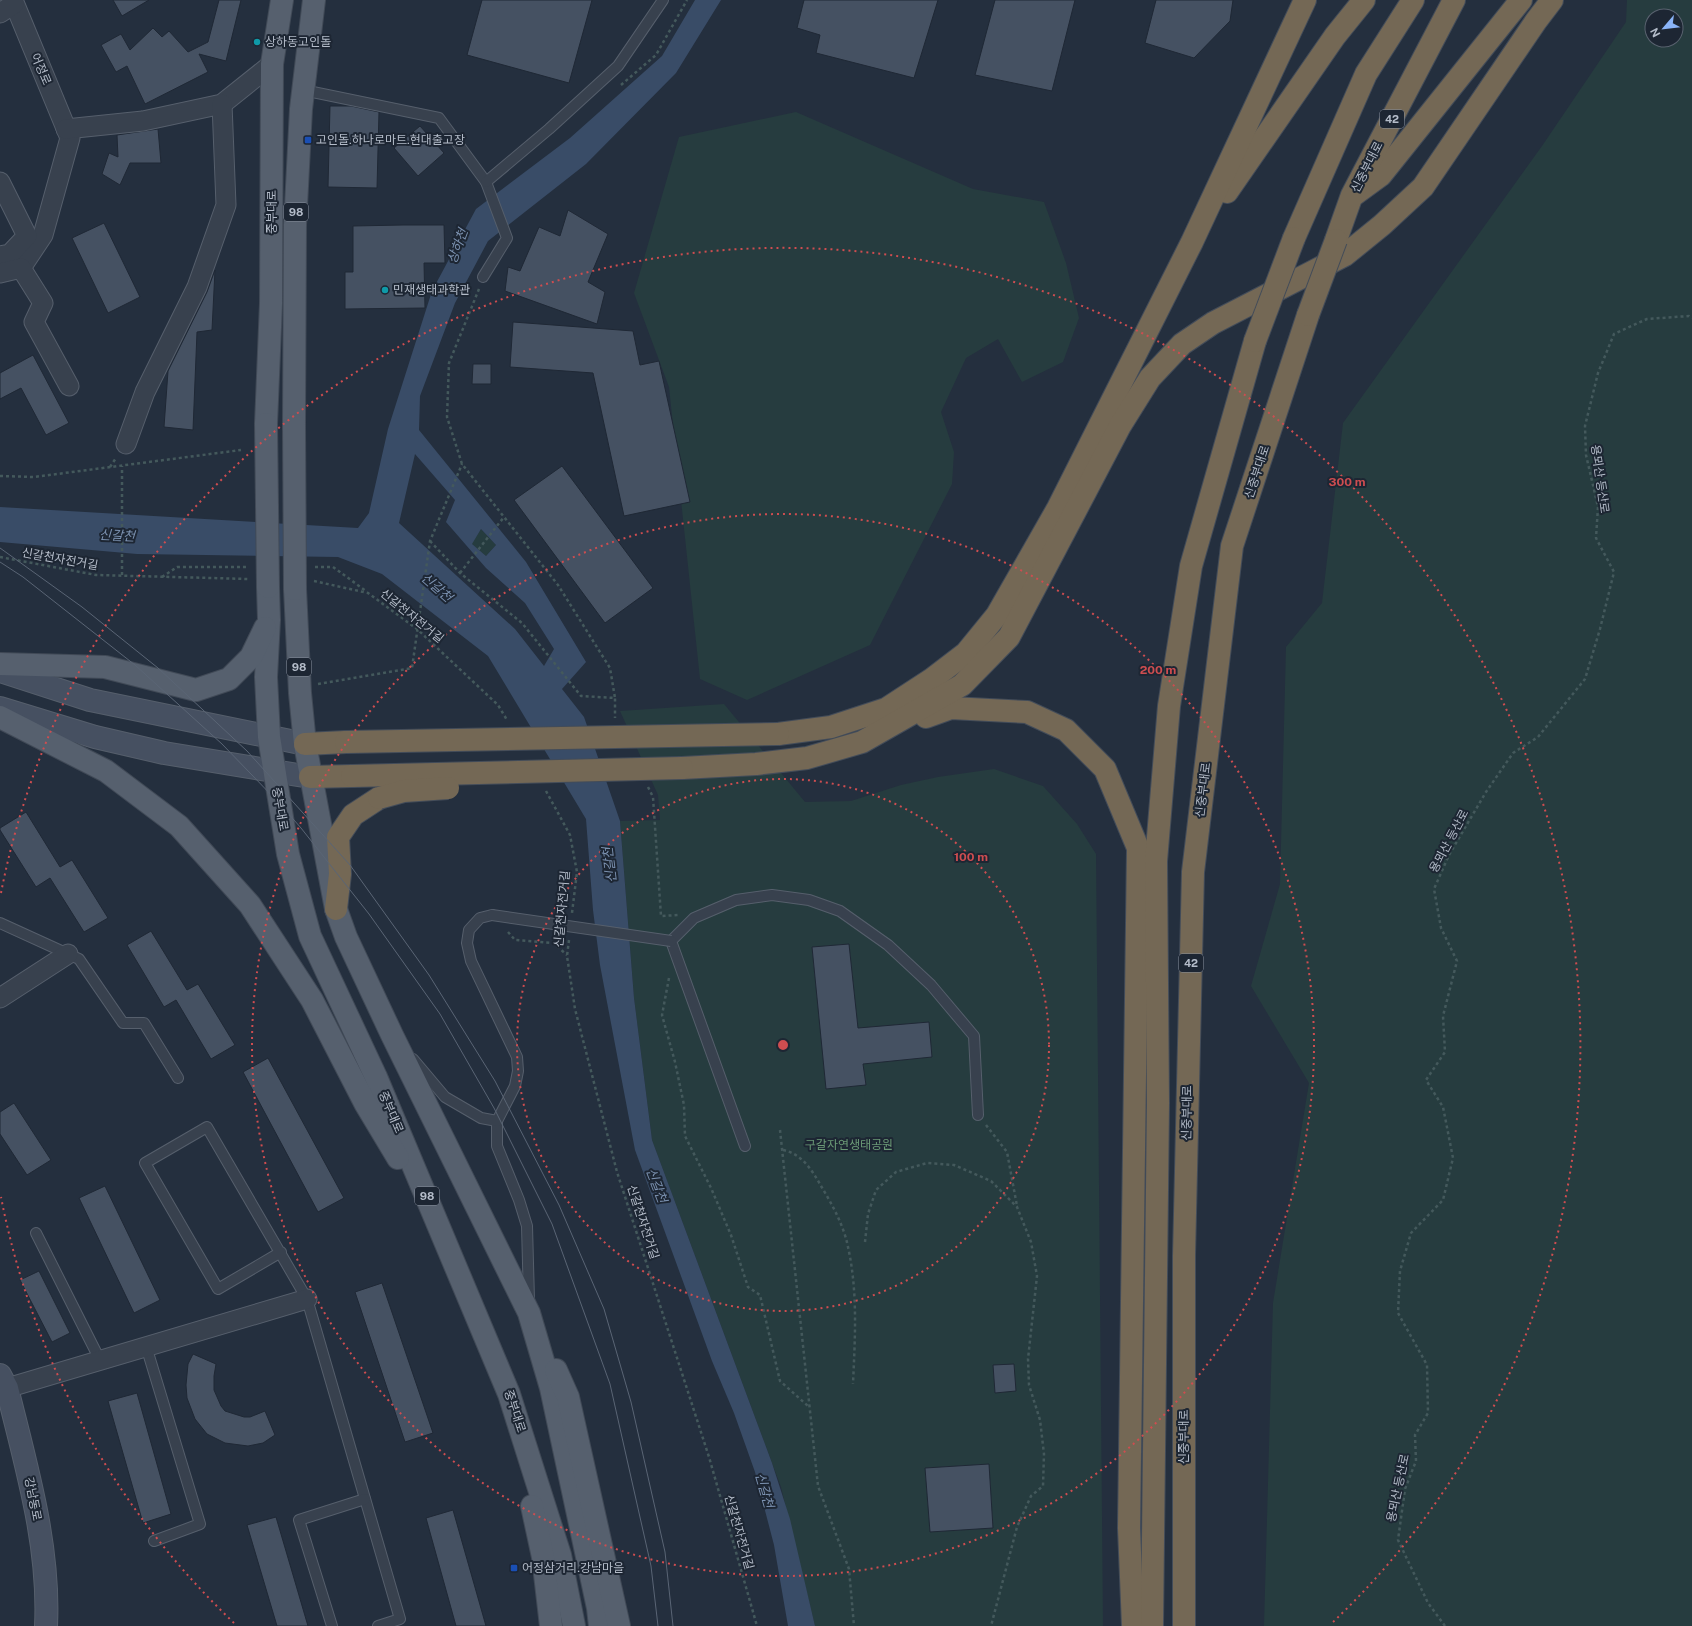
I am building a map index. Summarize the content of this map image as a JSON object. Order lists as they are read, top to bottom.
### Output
{
  "streets": {
    "highway": ["42", "신중부대로"],
    "main road": ["중부대로", "98", "강남동로"],
    "street": ["어정로"],
    "path": ["용뫼산 등산로", "신갈천자전거길"]
  },
  "crossings": [
    ["중부대로", "98"],
    ["중부대로", "신갈천자전거길"],
    ["98", "신갈천자전거길"]
  ],
  "water": ["상하천", "신갈천"],
  "parks": ["구갈자연생태공원"],
  "places": {
    "other": ["상하동고인돌", "민재생태과학관"],
    "transit": ["고인돌.하나로마트.현대출고장", "어정삼거리.강남마을"]
  },
  "north": "bottom left",
  "rings": ["300 m", "200 m", "100 m"]
}
